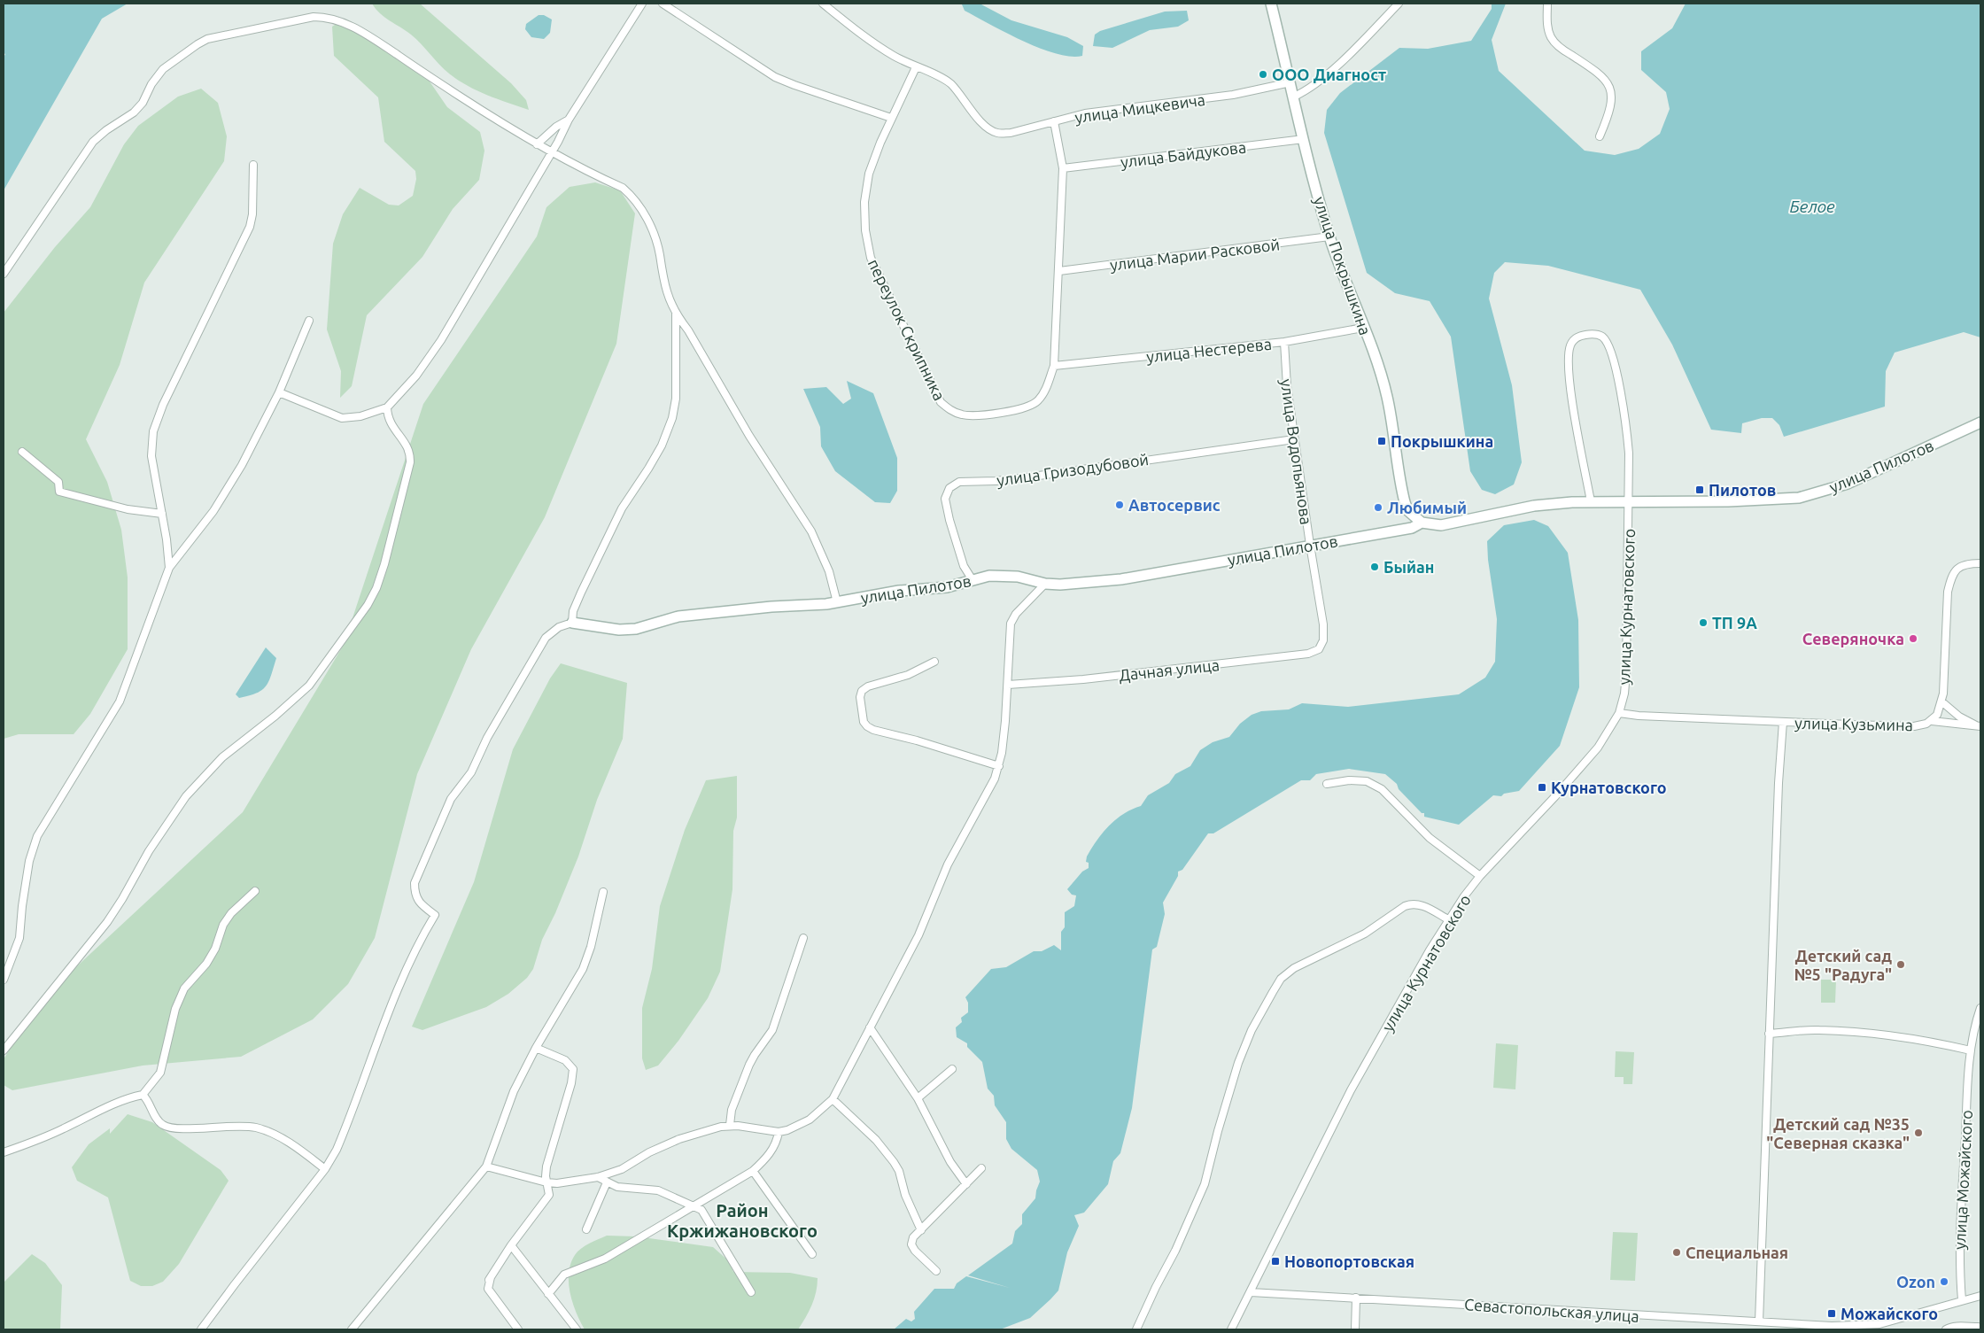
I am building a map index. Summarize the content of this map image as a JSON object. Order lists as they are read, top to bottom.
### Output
{
  "streets": {
    "street": [
      "улица Мицкевича",
      "улица Байдукова",
      "улица Марии Расковой",
      "улица Покрышкина",
      "переулок Скрипника",
      "улица Нестерева",
      "улица Водопьянова",
      "улица Пилотов",
      "улица Гризодубовой",
      "улица Курнатовского",
      "Дачная улица",
      "улица Кузьмина",
      "улица Можайского",
      "Севастопольская улица"
    ]
  },
  "crossings": [
    ["улица Мицкевича", "улица Покрышкина"],
    ["улица Мицкевича", "переулок Скрипника"],
    ["улица Байдукова", "улица Покрышкина"],
    ["улица Байдукова", "переулок Скрипника"],
    ["улица Марии Расковой", "улица Покрышкина"],
    ["улица Марии Расковой", "переулок Скрипника"],
    ["улица Покрышкина", "улица Нестерева"],
    ["улица Покрышкина", "улица Пилотов"],
    ["переулок Скрипника", "улица Нестерева"],
    ["улица Нестерева", "улица Водопьянова"],
    ["улица Водопьянова", "улица Пилотов"],
    ["улица Водопьянова", "улица Гризодубовой"],
    ["улица Водопьянова", "Дачная улица"],
    ["улица Пилотов", "улица Гризодубовой"],
    ["улица Пилотов", "улица Курнатовского"],
    ["улица Курнатовского", "улица Кузьмина"],
    ["улица Курнатовского", "Севастопольская улица"],
    ["улица Можайского", "Севастопольская улица"]
  ],
  "districts": ["Район Кржижановского"],
  "water": ["Белое"],
  "places": {
    "other": [
      "ООО Диагност",
      "Автосервис",
      "Любимый",
      "Быйан",
      "ТП 9А",
      "Северяночка",
      "Детский сад №5 \"Радуга\"",
      "Детский сад №35 \"Северная сказка\"",
      "Специальная",
      "Ozon"
    ],
    "transit": [
      "Покрышкина",
      "Пилотов",
      "Курнатовского",
      "Новопортовская",
      "Можайского"
    ]
  }
}
